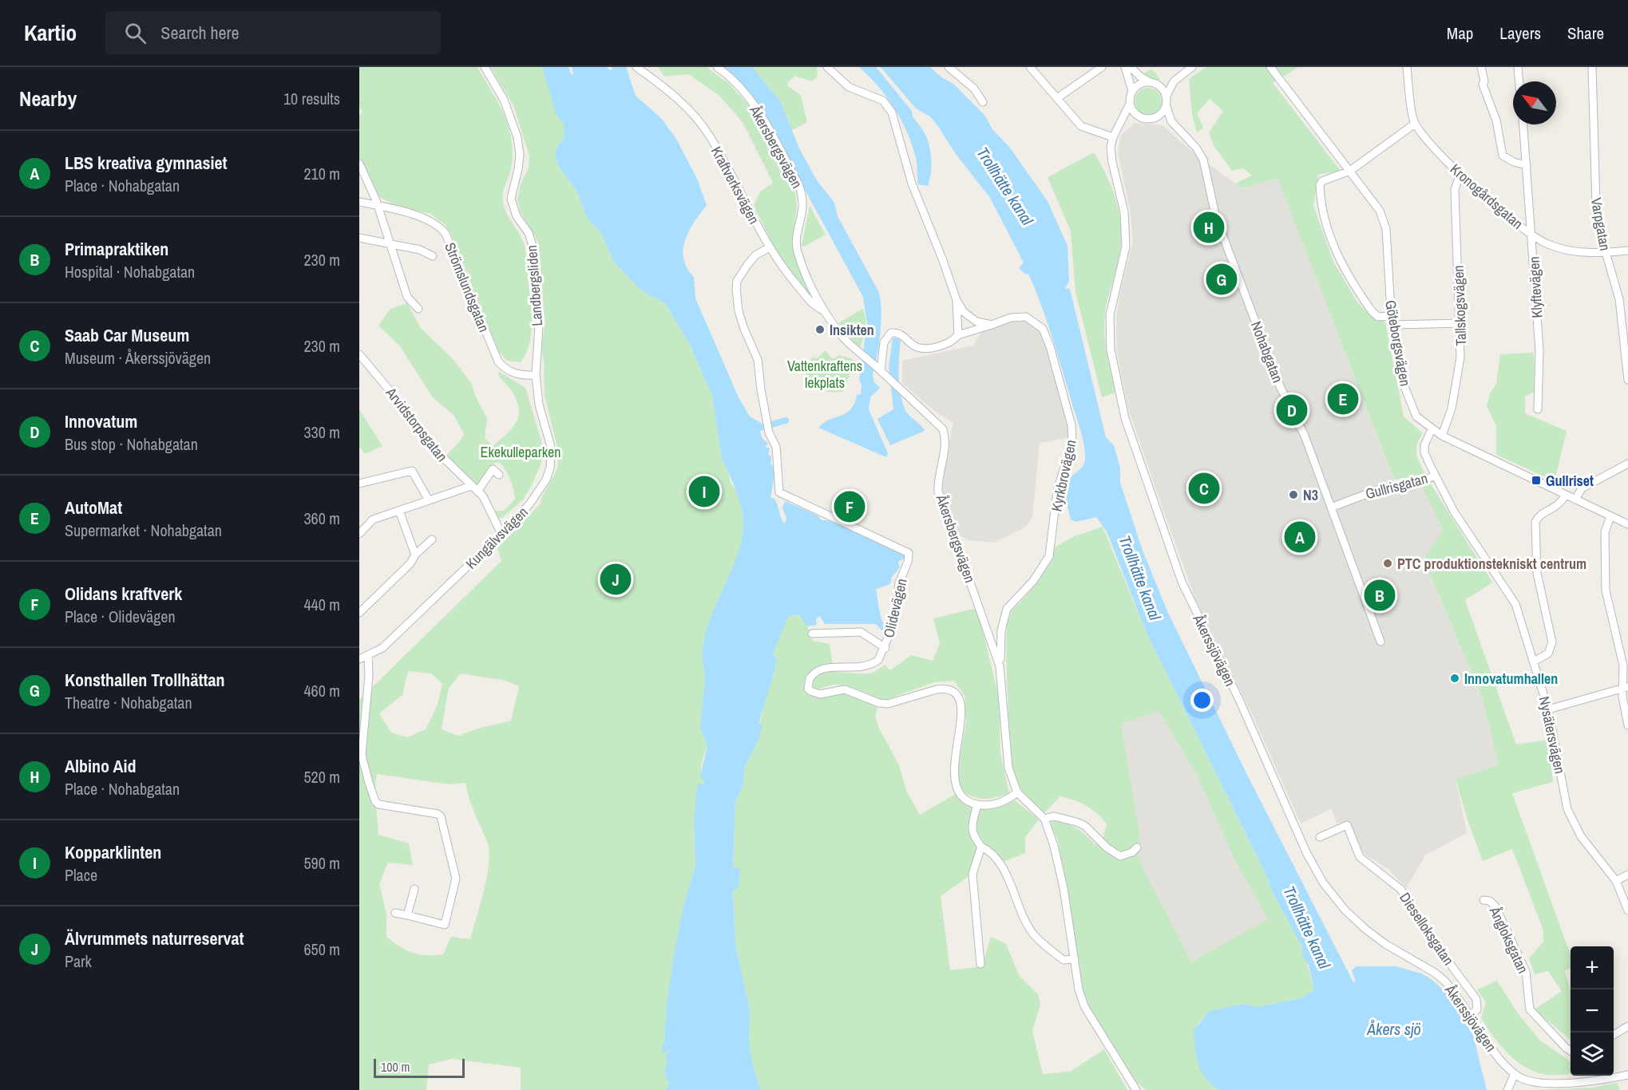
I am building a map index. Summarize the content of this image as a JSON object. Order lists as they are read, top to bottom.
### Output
{
  "streets": {
    "street": [
      "Åkersbergsvägen",
      "Kraftverksvägen",
      "Kronogårdsgatan",
      "Varpgatan",
      "Landbergsliden",
      "Strömslundsgatan",
      "Klyftevägen",
      "Tallskogsvägen",
      "Göteborgsvägen",
      "Nohabgatan",
      "Arvidstorpsgatan",
      "Kyrkbrovägen",
      "Gullrisgatan",
      "Kungälvsvägen",
      "Olidevägen",
      "Åkerssjövägen",
      "Nysätersvägen",
      "Dieselloksgatan",
      "Ångloksgatan"
    ]
  },
  "crossings": [
    ["Åkersbergsvägen", "Kraftverksvägen"],
    ["Åkersbergsvägen", "Kyrkbrovägen"],
    ["Kraftverksvägen", "Olidevägen"],
    ["Kronogårdsgatan", "Varpgatan"],
    ["Kronogårdsgatan", "Klyftevägen"],
    ["Kronogårdsgatan", "Tallskogsvägen"],
    ["Landbergsliden", "Strömslundsgatan"],
    ["Landbergsliden", "Kungälvsvägen"],
    ["Strömslundsgatan", "Kungälvsvägen"],
    ["Tallskogsvägen", "Göteborgsvägen"],
    ["Göteborgsvägen", "Nysätersvägen"],
    ["Nohabgatan", "Gullrisgatan"],
    ["Nohabgatan", "Åkerssjövägen"],
    ["Arvidstorpsgatan", "Kungälvsvägen"],
    ["Gullrisgatan", "Nysätersvägen"],
    ["Åkerssjövägen", "Dieselloksgatan"]
  ],
  "water": ["Trollhätte kanal", "Åkers sjö"],
  "parks": ["Vattenkraftens lekplats", "Ekekulleparken"],
  "places": {
    "other": [
      "Insikten",
      "N3",
      "PTC produktionstekniskt centrum",
      "Innovatumhallen"
    ],
    "transit": ["Gullriset"]
  },
  "scale_bar": "100 m",
  "north": "top left",
  "page": {
    "header": "Kartio",
    "search": "Search here",
    "nav": ["Map", "Layers", "Share"],
    "heading": ["Nearby", "10 results"],
    "list": [
      {
        "mark": "A",
        "name": "LBS kreativa gymnasiet",
        "note": "Place · Nohabgatan",
        "value": "210 m"
      },
      {
        "mark": "B",
        "name": "Primapraktiken",
        "note": "Hospital · Nohabgatan",
        "value": "230 m"
      },
      {
        "mark": "C",
        "name": "Saab Car Museum",
        "note": "Museum · Åkerssjövägen",
        "value": "230 m"
      },
      {
        "mark": "D",
        "name": "Innovatum",
        "note": "Bus stop · Nohabgatan",
        "value": "330 m"
      },
      {
        "mark": "E",
        "name": "AutoMat",
        "note": "Supermarket · Nohabgatan",
        "value": "360 m"
      },
      {
        "mark": "F",
        "name": "Olidans kraftverk",
        "note": "Place · Olidevägen",
        "value": "440 m"
      },
      {
        "mark": "G",
        "name": "Konsthallen Trollhättan",
        "note": "Theatre · Nohabgatan",
        "value": "460 m"
      },
      {
        "mark": "H",
        "name": "Albino Aid",
        "note": "Place · Nohabgatan",
        "value": "520 m"
      },
      {
        "mark": "I",
        "name": "Kopparklinten",
        "note": "Place",
        "value": "590 m"
      },
      {
        "mark": "J",
        "name": "Älvrummets naturreservat",
        "note": "Park",
        "value": "650 m"
      }
    ],
    "pins": [
      "H",
      "G",
      "E",
      "D",
      "C",
      "I",
      "F",
      "A",
      "J",
      "B"
    ],
    "map_buttons": ["+", "−"],
    "scale": "100 m"
  }
}
